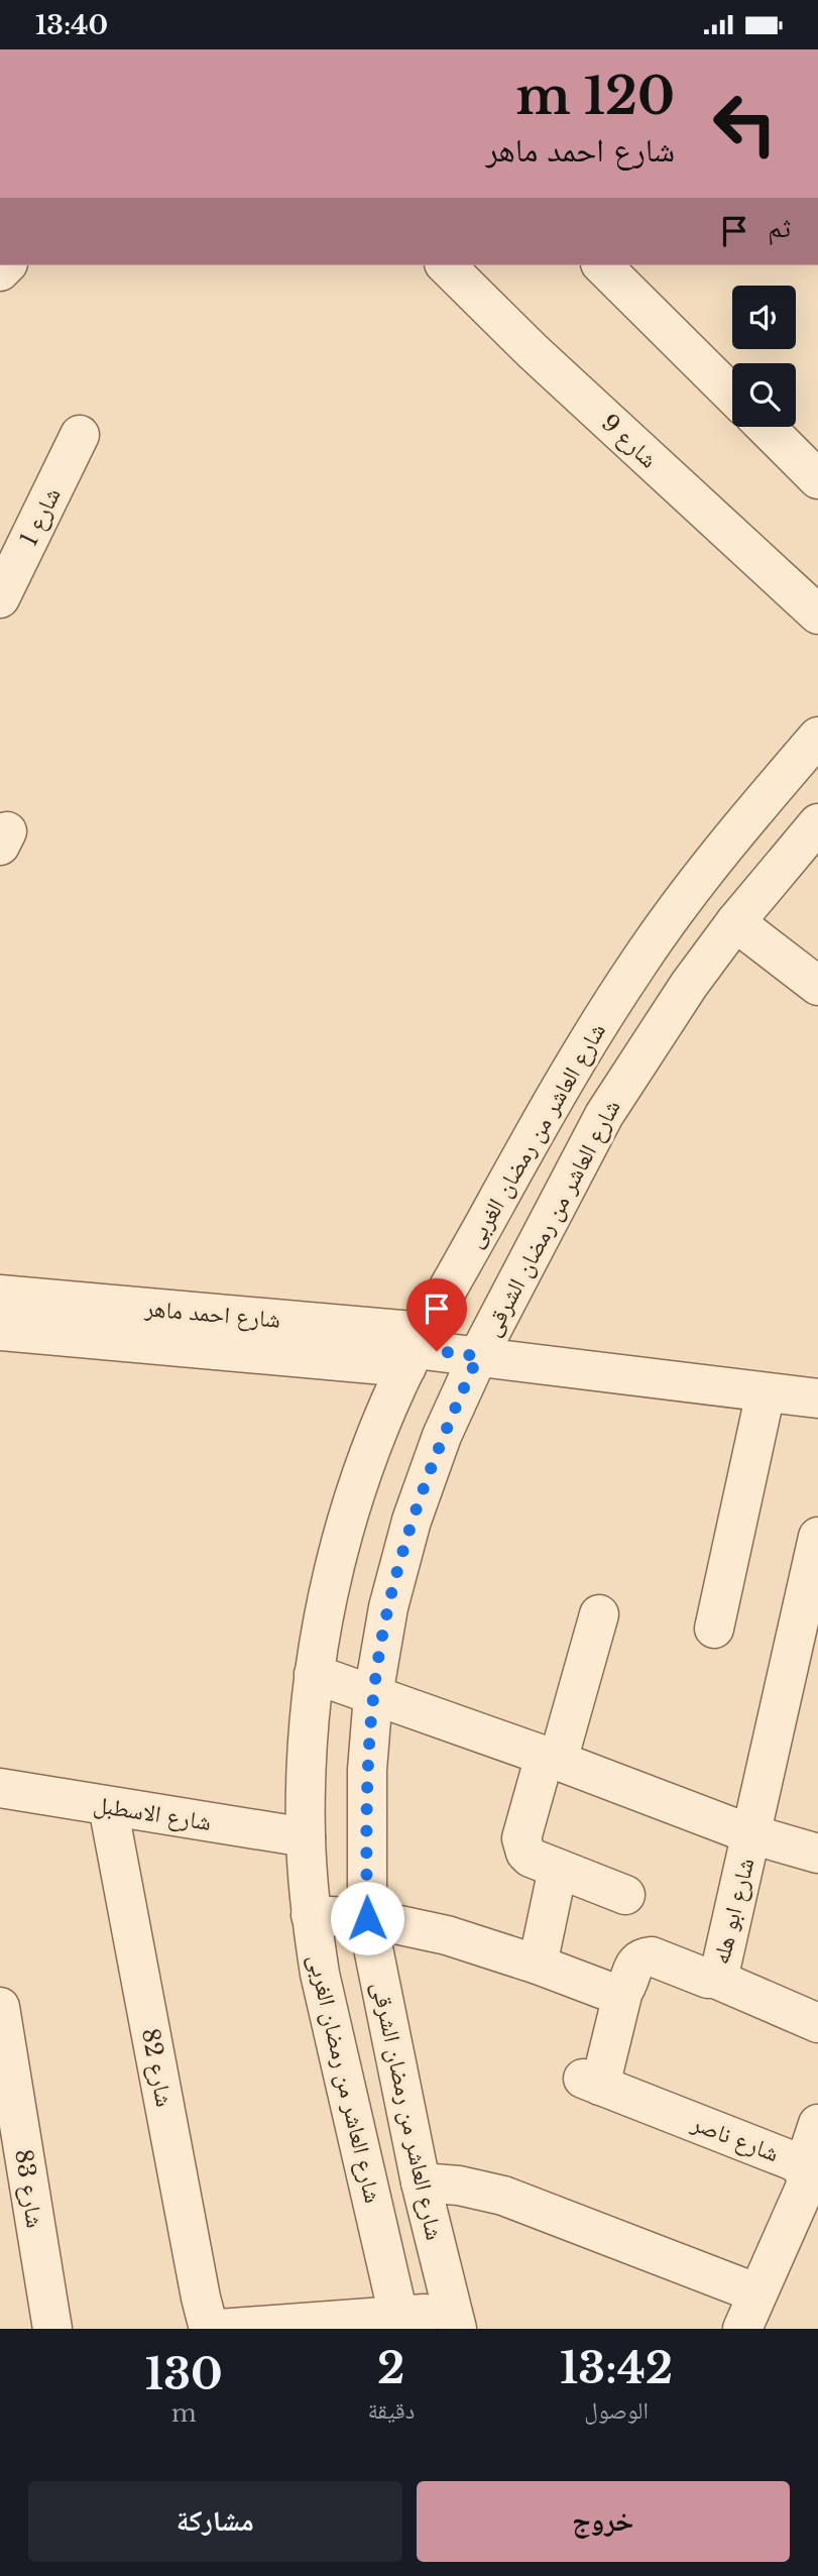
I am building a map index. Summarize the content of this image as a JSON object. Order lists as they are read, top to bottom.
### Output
{
  "streets": {
    "street": [
      "شارع 9",
      "شارع 1",
      "شارع العاشر من رمضان الغربى",
      "شارع العاشر من رمضان الشرقى",
      "شارع احمد ماهر",
      "شارع الاسطبل",
      "شارع ابو هله",
      "شارع 82",
      "شارع ناصر",
      "شارع 83"
    ]
  },
  "crossings": [
    ["شارع العاشر من رمضان الغربى", "شارع احمد ماهر"],
    ["شارع العاشر من رمضان الغربى", "شارع الاسطبل"],
    ["شارع العاشر من رمضان الشرقى", "شارع احمد ماهر"],
    ["شارع الاسطبل", "شارع 82"],
    ["شارع ابو هله", "شارع ناصر"]
  ],
  "page": {
    "status": "13:40",
    "turn": ["120 m", "شارع احمد ماهر"],
    "then": "ثم",
    "eta": [
      "13:42",
      "الوصول",
      "2",
      "دقيقة",
      "130",
      "m"
    ],
    "buttons": ["خروج", "مشاركة"]
  }
}
